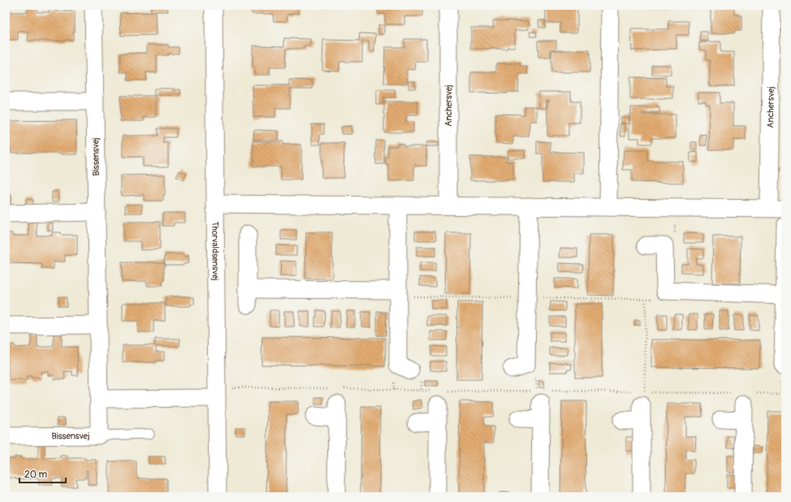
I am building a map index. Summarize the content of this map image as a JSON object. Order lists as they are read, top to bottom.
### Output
{
  "streets": {
    "street": ["Anchersvej", "Bissensvej", "Thorvaldsensvej"]
  },
  "crossings": [
    ["Anchersvej", "Thorvaldsensvej"]
  ],
  "scale_bar": "20 m"
}
